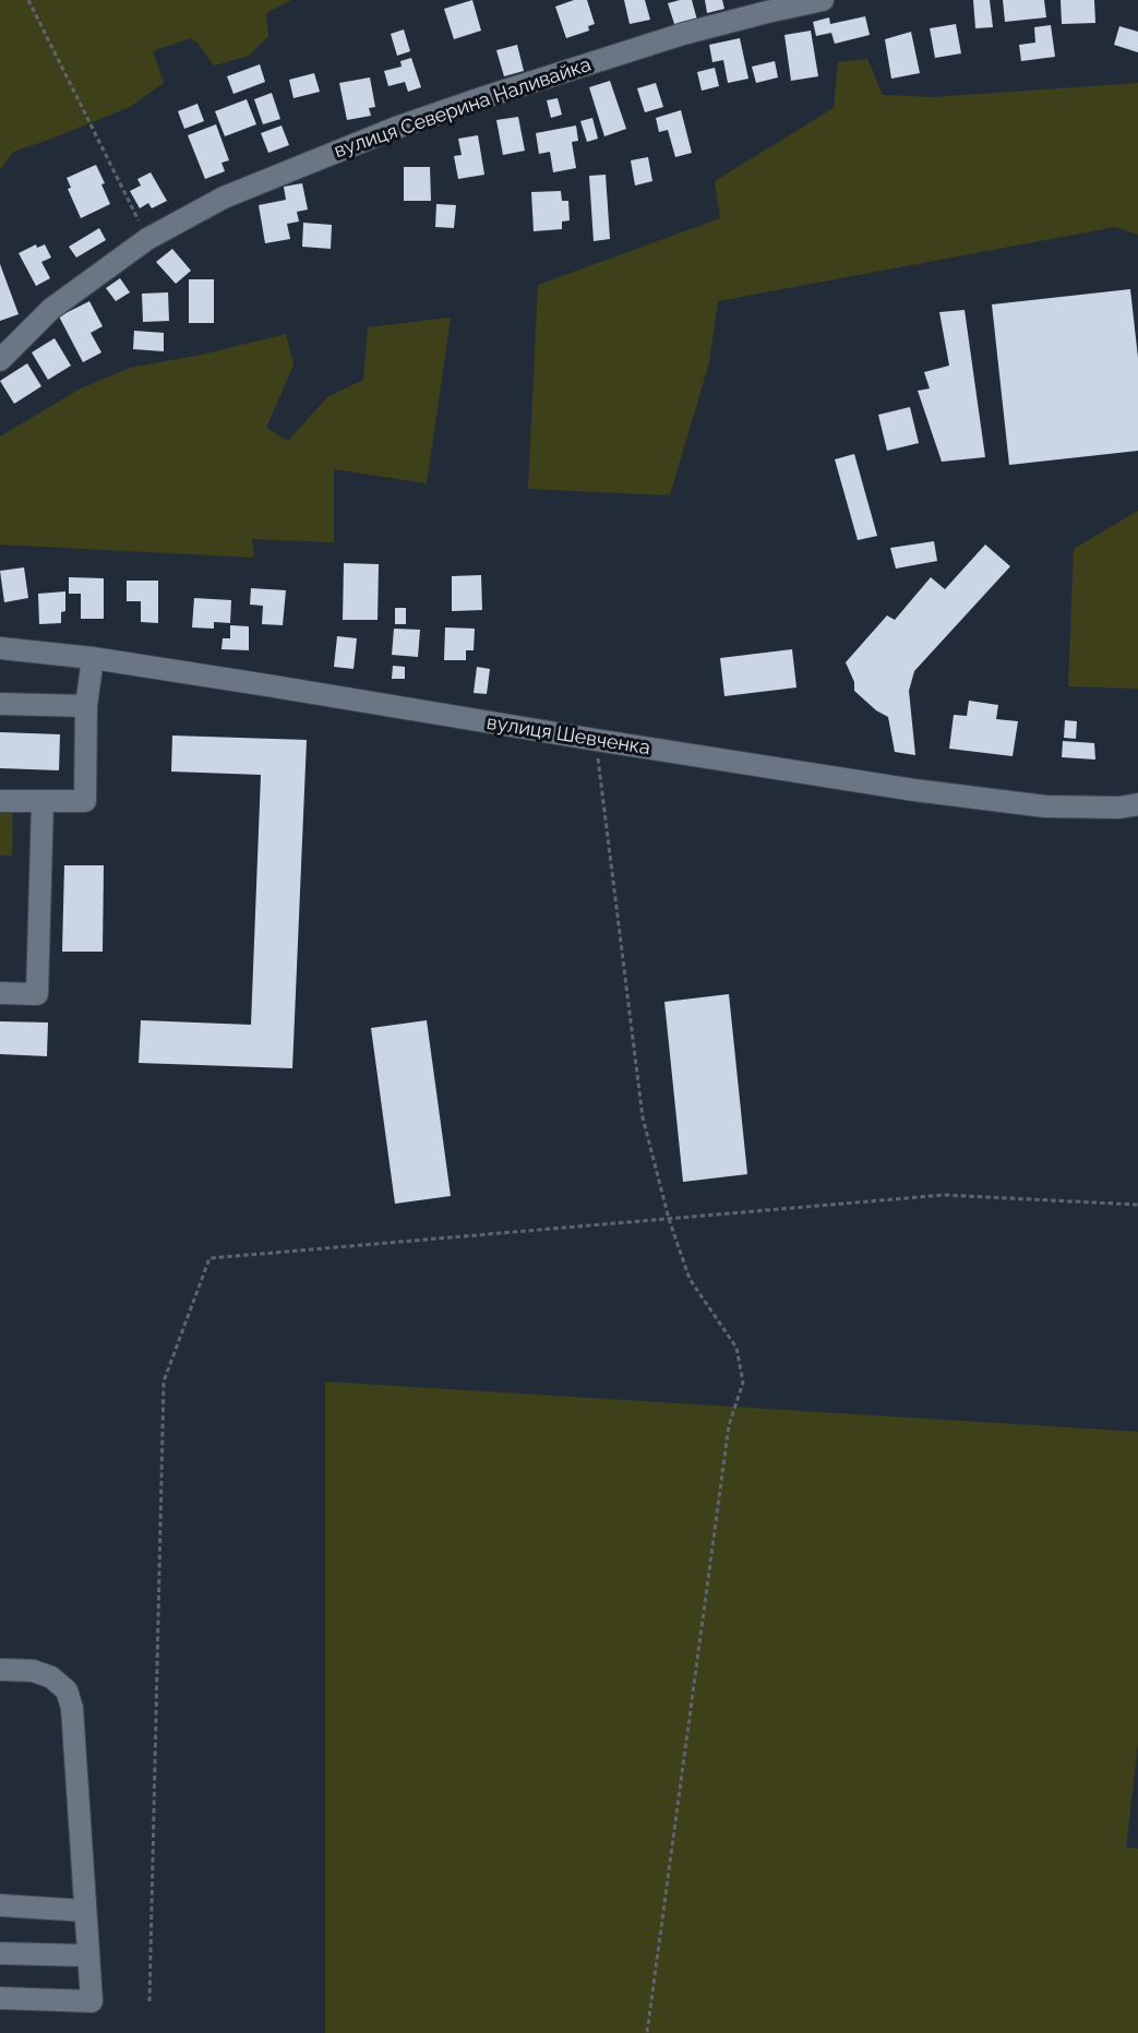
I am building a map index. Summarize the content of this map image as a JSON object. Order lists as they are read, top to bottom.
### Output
{
  "streets": {
    "street": ["вулиця Северина Наливайка", "вулиця Шевченка"]
  }
}
